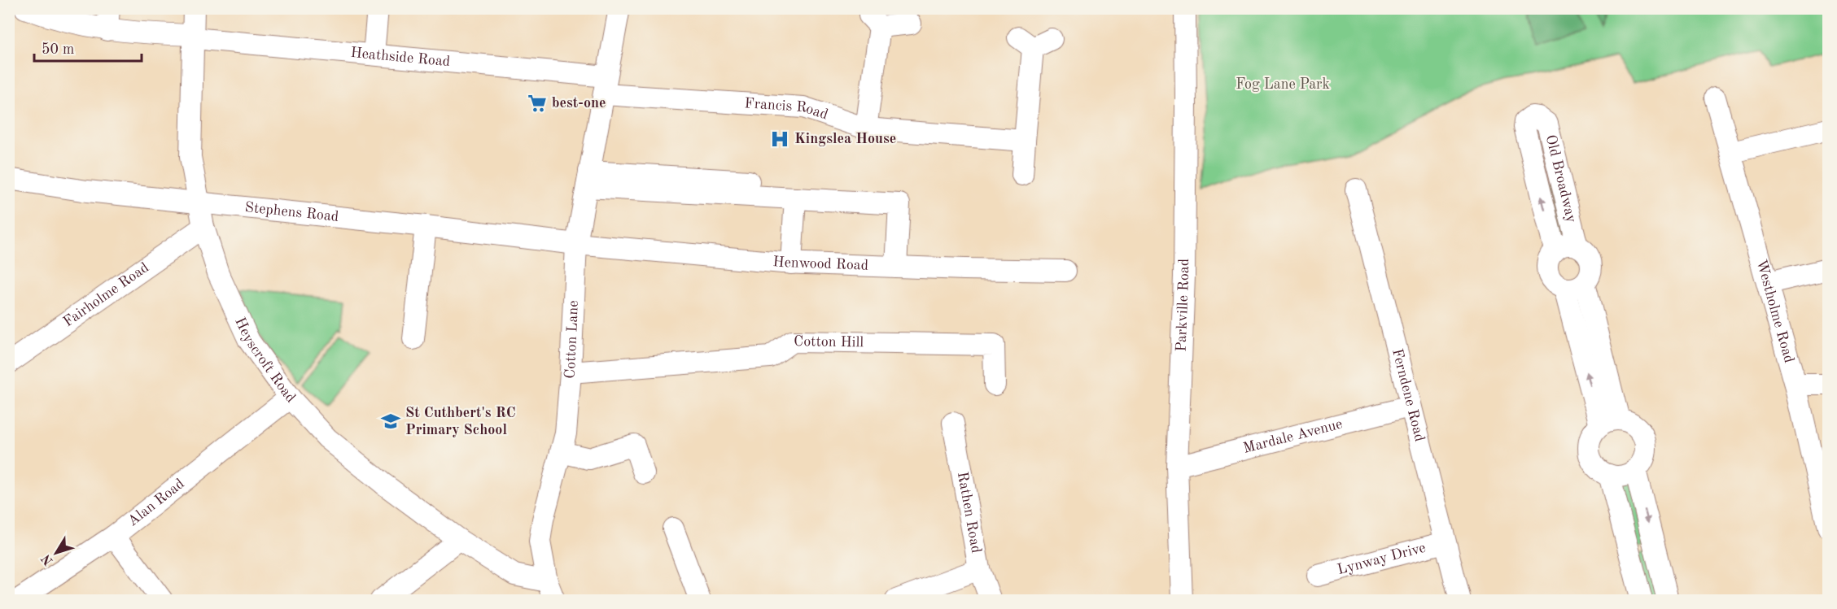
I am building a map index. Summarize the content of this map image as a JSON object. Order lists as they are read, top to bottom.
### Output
{
  "streets": {
    "street": [
      "Heathside Road",
      "Francis Road",
      "Old Broadway",
      "Stephens Road",
      "Henwood Road",
      "Fairholme Road",
      "Parkville Road",
      "Westholme Road",
      "Cotton Lane",
      "Cotton Hill",
      "Heyscroft Road",
      "Ferndene Road",
      "Mardale Avenue",
      "Alan Road",
      "Rathen Road",
      "Lynway Drive"
    ]
  },
  "crossings": [
    ["Heathside Road", "Francis Road"],
    ["Heathside Road", "Cotton Lane"],
    ["Heathside Road", "Heyscroft Road"],
    ["Francis Road", "Cotton Lane"],
    ["Stephens Road", "Henwood Road"],
    ["Stephens Road", "Cotton Lane"],
    ["Stephens Road", "Heyscroft Road"],
    ["Henwood Road", "Cotton Lane"],
    ["Fairholme Road", "Heyscroft Road"],
    ["Parkville Road", "Mardale Avenue"],
    ["Cotton Lane", "Cotton Hill"],
    ["Cotton Lane", "Heyscroft Road"],
    ["Heyscroft Road", "Alan Road"],
    ["Ferndene Road", "Mardale Avenue"],
    ["Ferndene Road", "Lynway Drive"]
  ],
  "parks": ["Fog Lane Park"],
  "places": {
    "supermarket": ["best-one"],
    "hospital": ["Kingslea House"],
    "school or university": ["St Cuthbert's RC Primary School"]
  },
  "scale_bar": "50 m",
  "north": "bottom left"
}
